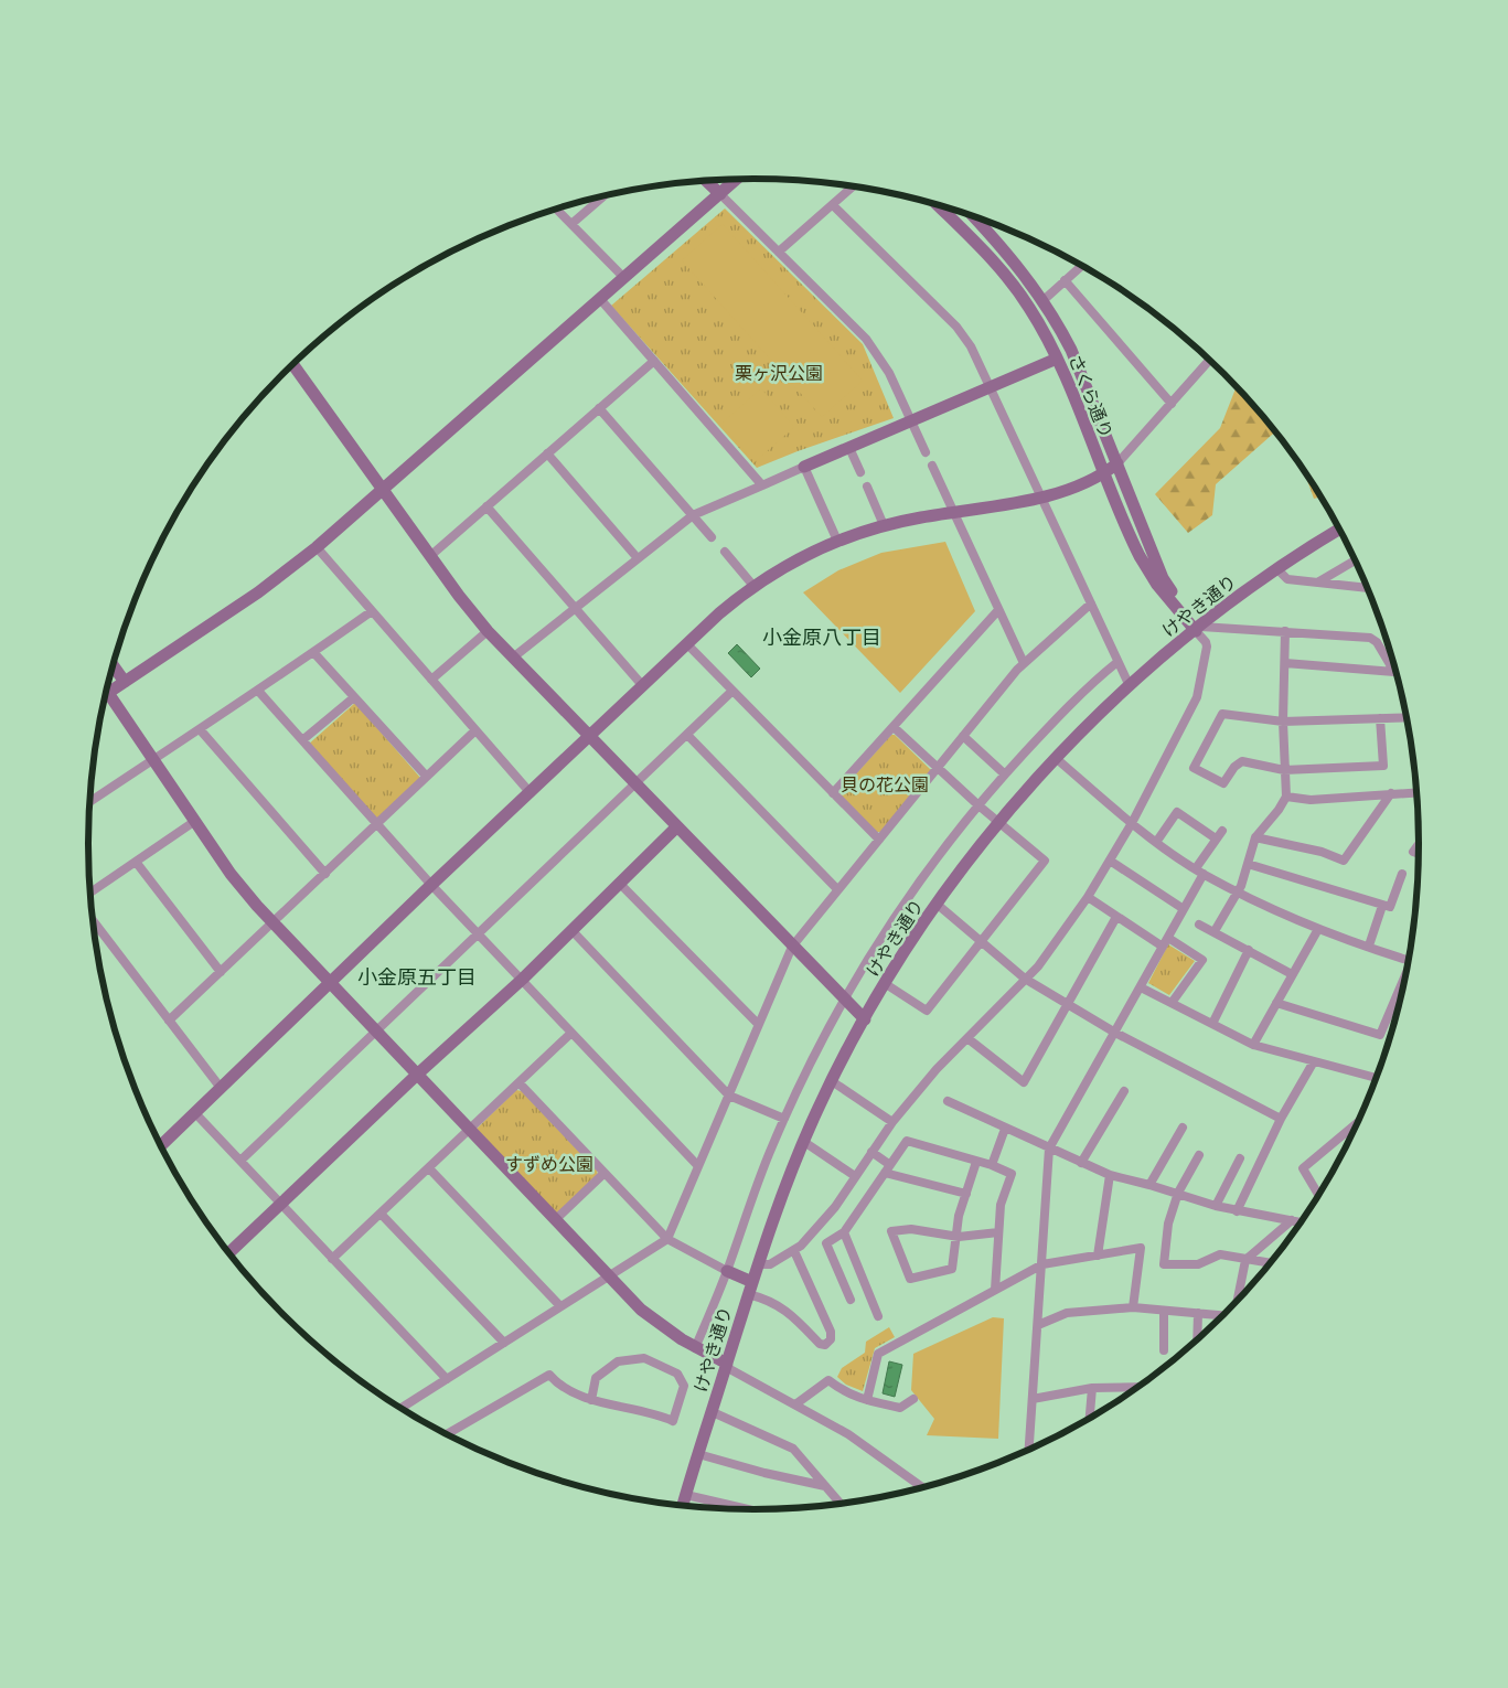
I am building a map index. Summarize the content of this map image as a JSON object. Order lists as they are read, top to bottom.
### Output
{
  "streets": {
    "street": ["さくら通り", "けやき通り"]
  },
  "crossings": [
    ["さくら通り", "けやき通り"]
  ],
  "districts": ["小金原八丁目", "小金原五丁目"],
  "parks": ["栗ヶ沢公園", "貝の花公園", "すずめ公園"]
}
